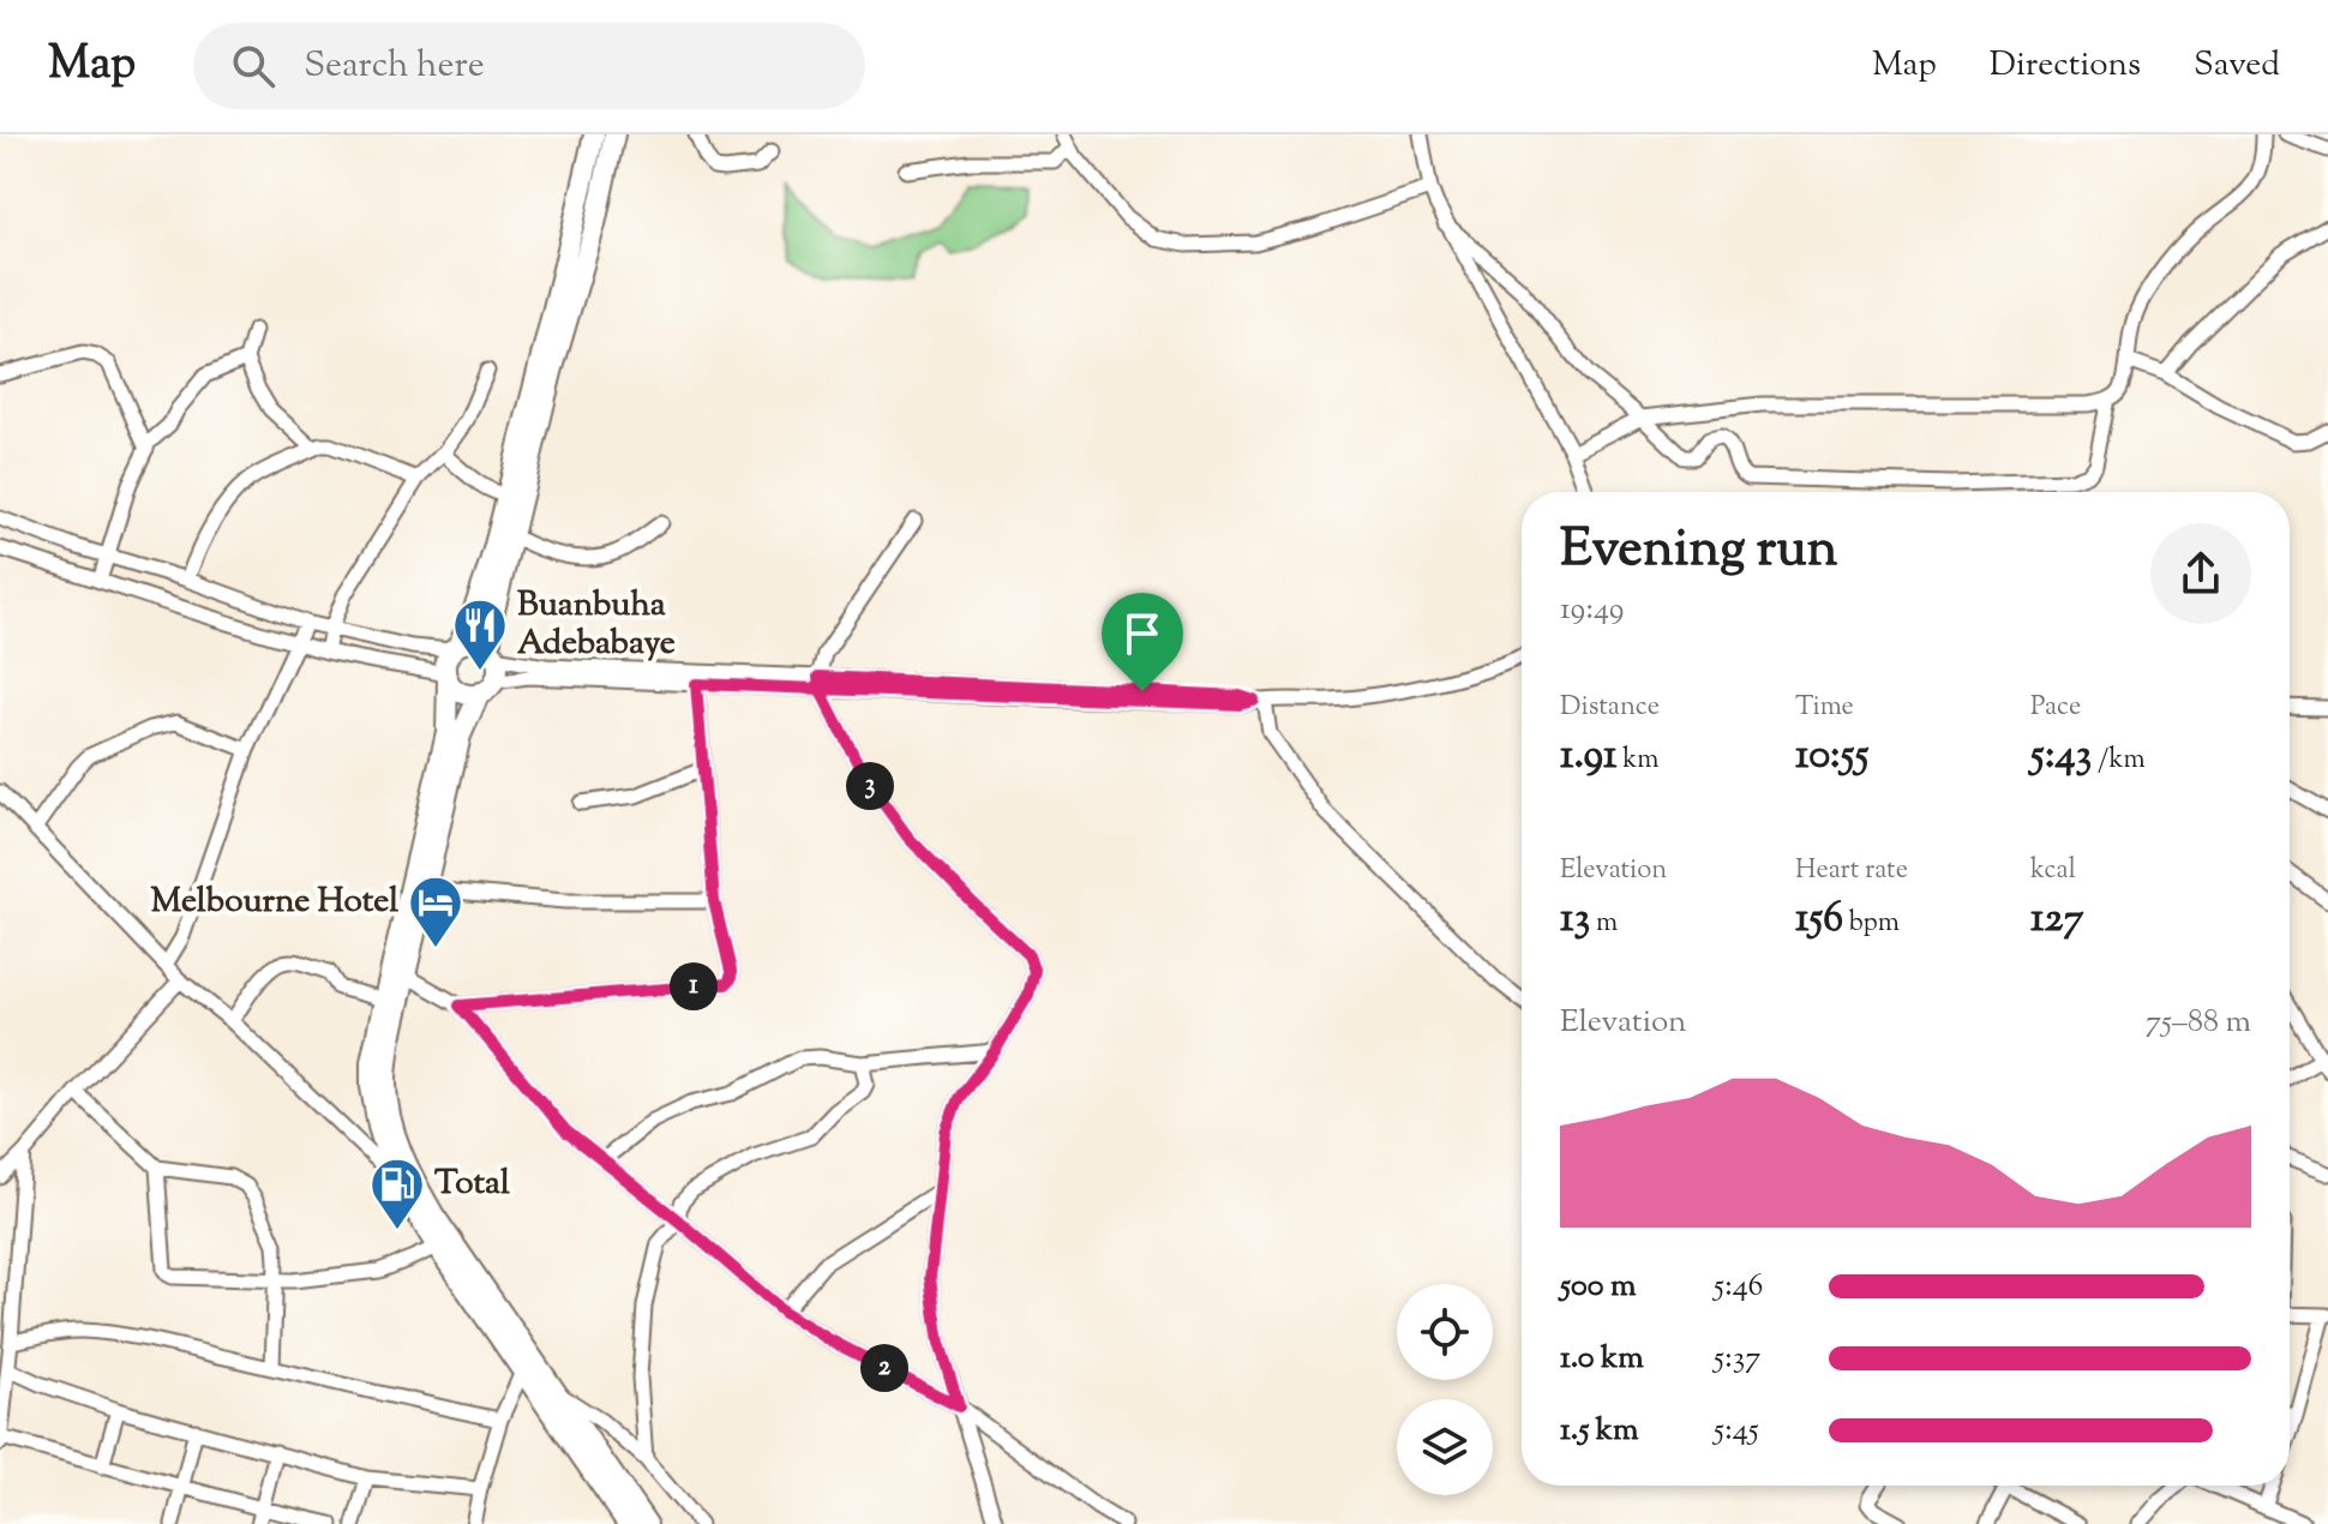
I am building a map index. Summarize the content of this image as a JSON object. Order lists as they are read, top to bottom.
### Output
{
  "places": {
    "restaurant": ["Buanbuha Adebabaye"],
    "hotel": ["Melbourne Hotel"],
    "fuel station": ["Total"]
  },
  "page": {
    "header": "Map",
    "search": "Search here",
    "nav": ["Map", "Directions", "Saved"],
    "heading": ["Evening run", "19:49"],
    "stats": [
      ["Distance", "1.91 km"],
      ["Time", "10:55"],
      ["Pace", "5:43 /km"],
      ["Elevation", "13 m"],
      ["Heart rate", "156 bpm"],
      ["kcal", "127"]
    ],
    "pins": ["3", "1", "2"],
    "chart": ["Elevation", "75–88 m"],
    "list": [
      {
        "name": "500 m",
        "note": "5:46"
      },
      {
        "name": "1.0 km",
        "note": "5:37"
      },
      {
        "name": "1.5 km",
        "note": "5:45"
      }
    ]
  }
}
